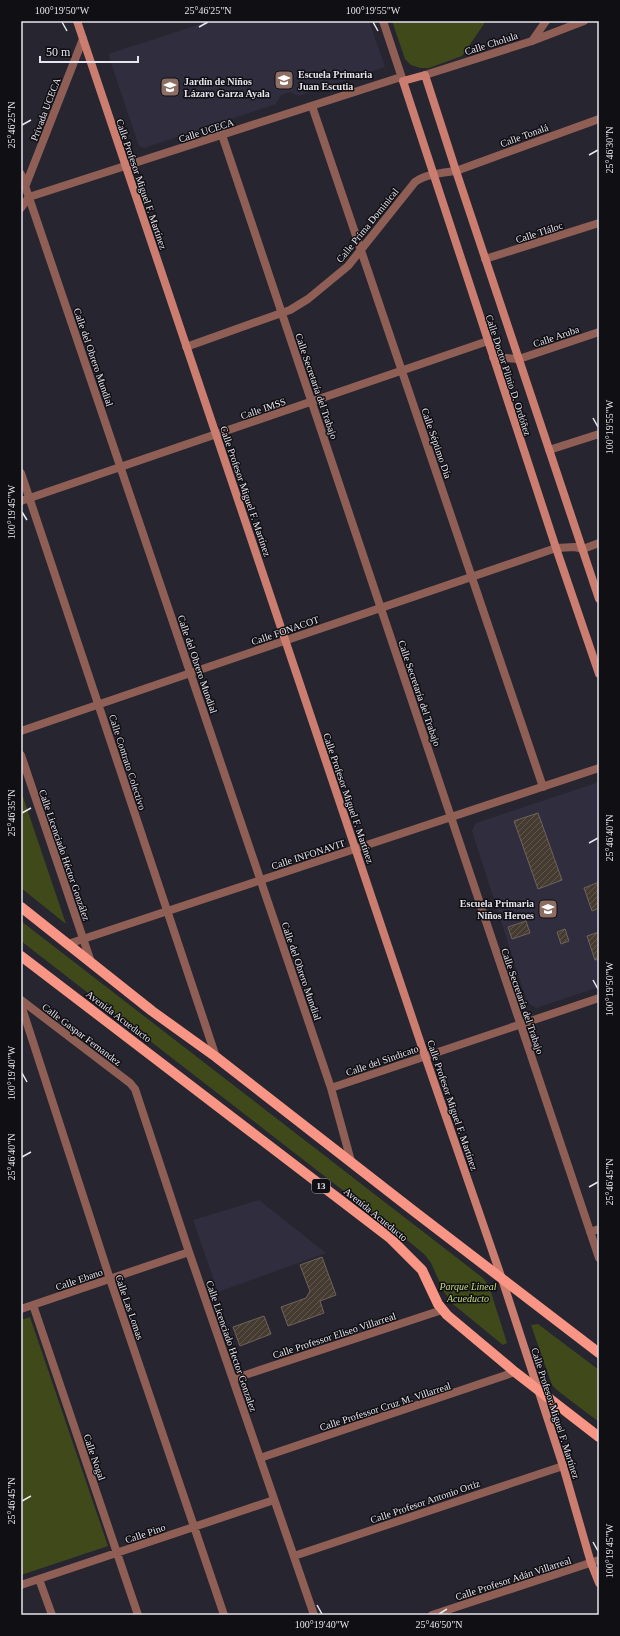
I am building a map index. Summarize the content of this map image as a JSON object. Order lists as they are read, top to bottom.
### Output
{
  "streets": {
    "main road": ["Avenida Acueducto", "13"],
    "street": [
      "Calle Cholula",
      "Privada UCECA",
      "Calle UCECA",
      "Calle Tonalá",
      "Calle Profesor Miguel F. Martínez",
      "Calle Prima Dominical",
      "Calle Tláloc",
      "Calle Aruba",
      "Calle del Obrero Mundial",
      "Calle Doctor Plinio D. Ordóñez",
      "Calle Secretaría del Trabajo",
      "Calle IMSS",
      "Calle Séptimo Día",
      "Calle FONACOT",
      "Calle Contrato Colectivo",
      "Calle INFONAVIT",
      "Calle Licenciado Héctor González",
      "Calle Gaspar Fernandez",
      "Calle del Sindicato",
      "Calle Ebano",
      "Calle Las Lomas",
      "Calle Professor Eliseo Villarreal",
      "Calle Licenciado Hector Gonzalez",
      "Calle Professor Cruz M. Villarreal",
      "Calle Nogal",
      "Calle Profesor Antonio Ortiz",
      "Calle Pino",
      "Calle Profesor Adán Villarreal"
    ]
  },
  "crossings": [
    ["Calle Cholula", "Calle UCECA"],
    ["Calle Cholula", "Calle Doctor Plinio D. Ordóñez"],
    ["Privada UCECA", "Calle Profesor Miguel F. Martínez"],
    ["Privada UCECA", "Calle del Obrero Mundial"],
    ["Calle UCECA", "Calle Profesor Miguel F. Martínez"],
    ["Calle UCECA", "Calle del Obrero Mundial"],
    ["Calle UCECA", "Calle Doctor Plinio D. Ordóñez"],
    ["Calle UCECA", "Calle Secretaría del Trabajo"],
    ["Calle UCECA", "Calle Séptimo Día"],
    ["Calle Tonalá", "Calle Prima Dominical"],
    ["Calle Tonalá", "Calle Doctor Plinio D. Ordóñez"],
    ["Calle Profesor Miguel F. Martínez", "Calle Prima Dominical"],
    ["Calle Profesor Miguel F. Martínez", "Calle IMSS"],
    ["Calle Profesor Miguel F. Martínez", "Calle FONACOT"],
    ["Calle Profesor Miguel F. Martínez", "Calle INFONAVIT"],
    ["Calle Profesor Miguel F. Martínez", "Avenida Acueducto"],
    ["Calle Profesor Miguel F. Martínez", "Calle del Sindicato"],
    ["Calle Profesor Miguel F. Martínez", "Calle Profesor Antonio Ortiz"],
    ["Calle Profesor Miguel F. Martínez", "Calle Profesor Adán Villarreal"],
    ["Calle Prima Dominical", "Calle Doctor Plinio D. Ordóñez"],
    ["Calle Prima Dominical", "Calle Secretaría del Trabajo"],
    ["Calle Prima Dominical", "Calle Séptimo Día"],
    ["Calle Tláloc", "Calle Doctor Plinio D. Ordóñez"],
    ["Calle Aruba", "Calle Doctor Plinio D. Ordóñez"],
    ["Calle del Obrero Mundial", "Calle IMSS"],
    ["Calle del Obrero Mundial", "Calle FONACOT"],
    ["Calle del Obrero Mundial", "Calle INFONAVIT"],
    ["Calle del Obrero Mundial", "Calle del Sindicato"],
    ["Calle Doctor Plinio D. Ordóñez", "Calle IMSS"],
    ["Calle Doctor Plinio D. Ordóñez", "Calle FONACOT"],
    ["Calle Secretaría del Trabajo", "Calle IMSS"],
    ["Calle Secretaría del Trabajo", "Calle FONACOT"],
    ["Calle Secretaría del Trabajo", "Calle INFONAVIT"],
    ["Calle Secretaría del Trabajo", "Calle del Sindicato"],
    ["Calle IMSS", "Calle Séptimo Día"],
    ["Calle IMSS", "Calle Contrato Colectivo"],
    ["Calle Séptimo Día", "Calle FONACOT"],
    ["Calle Séptimo Día", "Calle INFONAVIT"],
    ["Calle FONACOT", "Calle Contrato Colectivo"],
    ["Calle Contrato Colectivo", "Calle INFONAVIT"],
    ["Calle INFONAVIT", "Calle Licenciado Héctor González"],
    ["Avenida Acueducto", "Calle Professor Eliseo Villarreal"],
    ["Avenida Acueducto", "Calle Professor Cruz M. Villarreal"],
    ["Calle Gaspar Fernandez", "Calle Licenciado Hector Gonzalez"],
    ["Calle Ebano", "Calle Las Lomas"],
    ["Calle Ebano", "Calle Licenciado Hector Gonzalez"],
    ["Calle Ebano", "Calle Nogal"],
    ["Calle Las Lomas", "Calle Pino"],
    ["Calle Professor Eliseo Villarreal", "Calle Licenciado Hector Gonzalez"],
    ["Calle Licenciado Hector Gonzalez", "Calle Professor Cruz M. Villarreal"],
    ["Calle Licenciado Hector Gonzalez", "Calle Profesor Antonio Ortiz"],
    ["Calle Licenciado Hector Gonzalez", "Calle Pino"],
    ["Calle Nogal", "Calle Pino"]
  ],
  "parks": ["Parque Lineal Acueducto"],
  "places": {
    "school or university": ["Escuela Primaria Juan Escutia", "Jardín de Niños Lázaro Garza Ayala", "Escuela Primaria Niños Heroes"]
  },
  "scale_bar": "50 m",
  "coordinates": [
    "100°19'50\"W",
    "25°46'25\"N",
    "100°19'55\"W",
    "25°46'30\"N",
    "100°19'45\"W",
    "25°46'35\"N",
    "25°46'40\"N",
    "100°19'40\"W",
    "25°46'45\"N",
    "25°46'50\"N"
  ]
}
